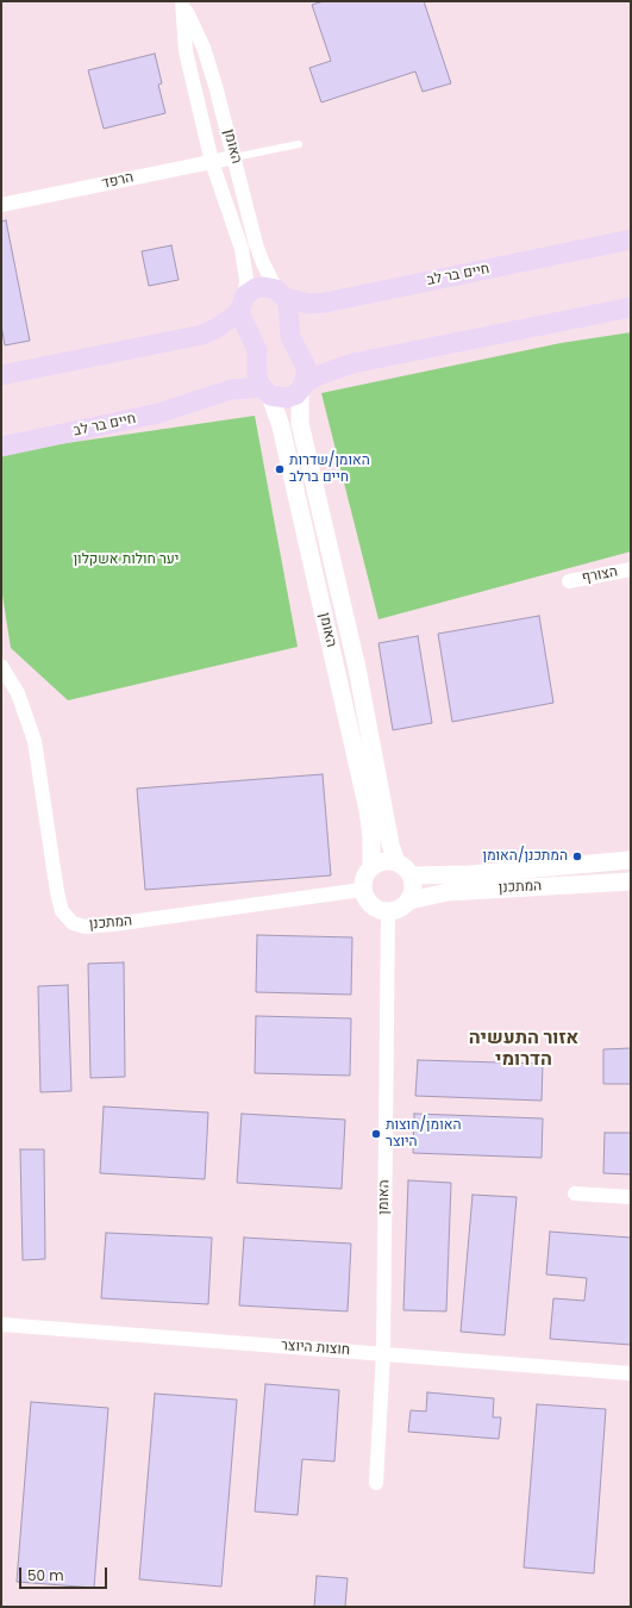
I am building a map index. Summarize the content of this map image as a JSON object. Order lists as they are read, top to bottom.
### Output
{
  "streets": {
    "main road": ["חיים בר לב"],
    "street": [
      "האומן",
      "הרפד",
      "הצורף",
      "המתכנן",
      "חוצות היוצר"
    ]
  },
  "crossings": [
    ["האומן", "הרפד"],
    ["האומן", "חיים בר לב"],
    ["האומן", "המתכנן"],
    ["האומן", "חוצות היוצר"]
  ],
  "districts": ["אזור התעשיה הדרומי"],
  "parks": ["יער חולות אשקלון"],
  "places": ["האומן/שדרות חיים ברלב", "המתכנן/האומן", "האומן/חוצות היוצר"],
  "scale_bar": "50 m"
}
